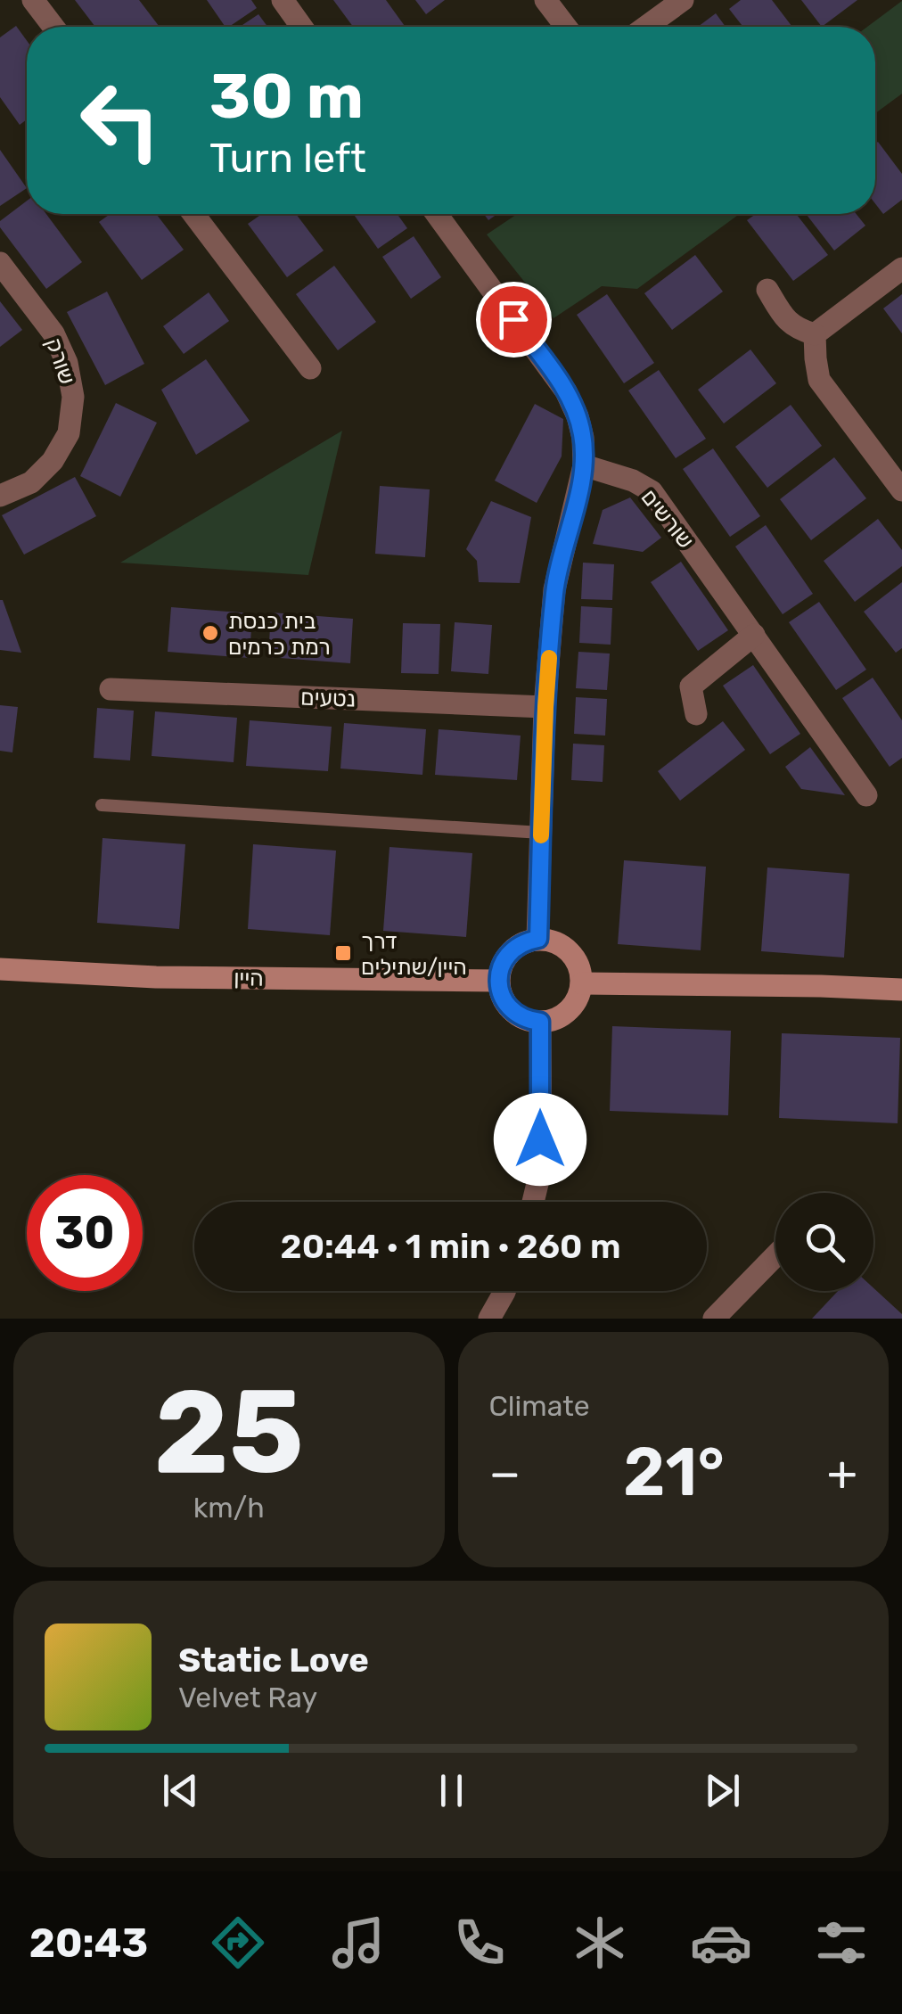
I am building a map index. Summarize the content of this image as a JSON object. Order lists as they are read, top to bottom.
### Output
{
  "streets": {
    "street": [
      "שורק",
      "שורשים",
      "נטעים",
      "היין"
    ]
  },
  "places": {
    "other": ["בית כנסת רמת כרמים"],
    "transit": ["דרך היין/שתילים"]
  },
  "page": {
    "turn": ["30 m", "Turn left"],
    "limit": "30",
    "trip": "20:44 · 1 min · 260 m",
    "tile": [
      ["25", "km/h"],
      "Climate"
    ],
    "heat": ["−", "21°", "+"],
    "song": ["Static Love", "Velvet Ray"],
    "tabs": "20:43"
  }
}
